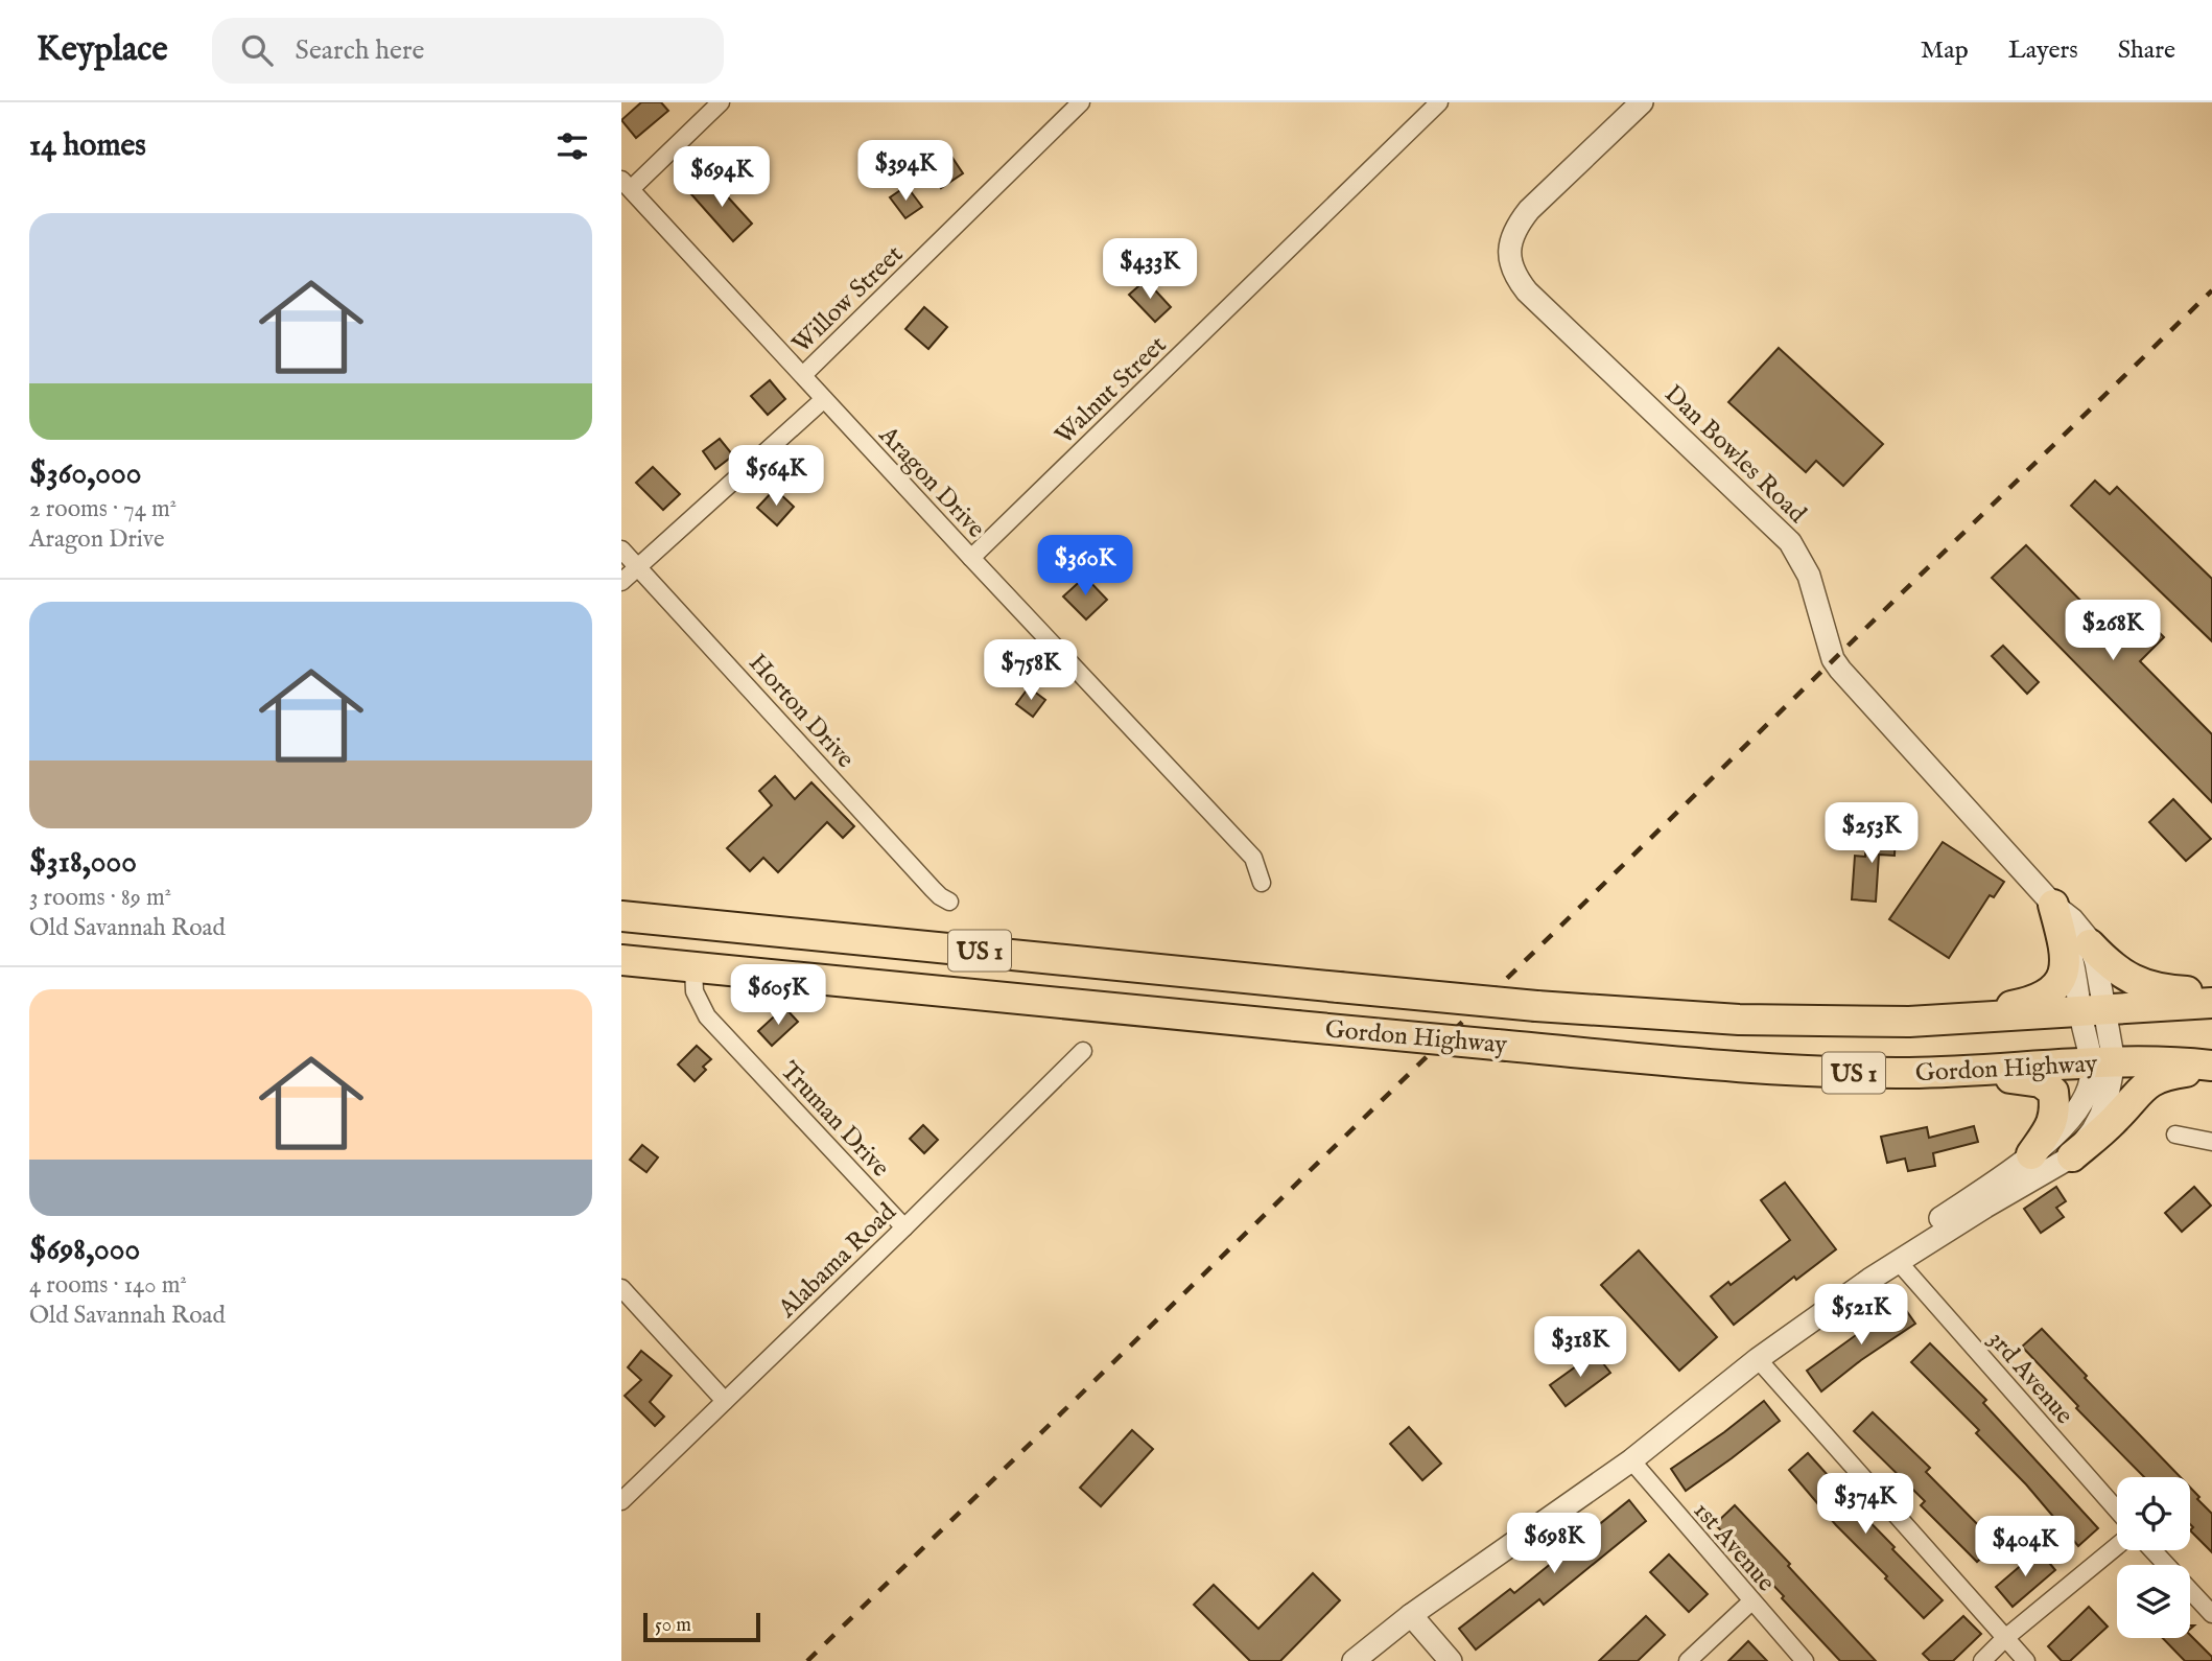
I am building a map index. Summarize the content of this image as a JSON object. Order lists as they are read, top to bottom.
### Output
{
  "streets": {
    "highway": ["US 1", "Gordon Highway"],
    "street": [
      "Willow Street",
      "Walnut Street",
      "Dan Bowles Road",
      "Aragon Drive",
      "Horton Drive",
      "Truman Drive",
      "Alabama Road",
      "3rd Avenue",
      "1st Avenue"
    ]
  },
  "crossings": [
    ["Willow Street", "Aragon Drive"],
    ["Walnut Street", "Aragon Drive"],
    ["Dan Bowles Road", "Gordon Highway"],
    ["Gordon Highway", "Truman Drive"],
    ["Truman Drive", "Alabama Road"]
  ],
  "scale_bar": "50 m",
  "page": {
    "header": "Keyplace",
    "search": "Search here",
    "nav": ["Map", "Layers", "Share"],
    "heading": "14 homes",
    "price": [
      "$394K",
      "$694K",
      "$433K",
      "$564K",
      "$360K",
      "$268K",
      "$758K",
      "$253K",
      "$605K",
      "$521K",
      "$318K",
      "$374K",
      "$698K",
      "$404K"
    ],
    "list": [
      {
        "name": "$360,000",
        "note": "2 rooms · 74 m² · Aragon Drive"
      },
      {
        "name": "$318,000",
        "note": "3 rooms · 89 m² · Old Savannah Road"
      },
      {
        "name": "$698,000",
        "note": "4 rooms · 140 m² · Old Savannah Road"
      }
    ],
    "scale": "50 m"
  }
}
